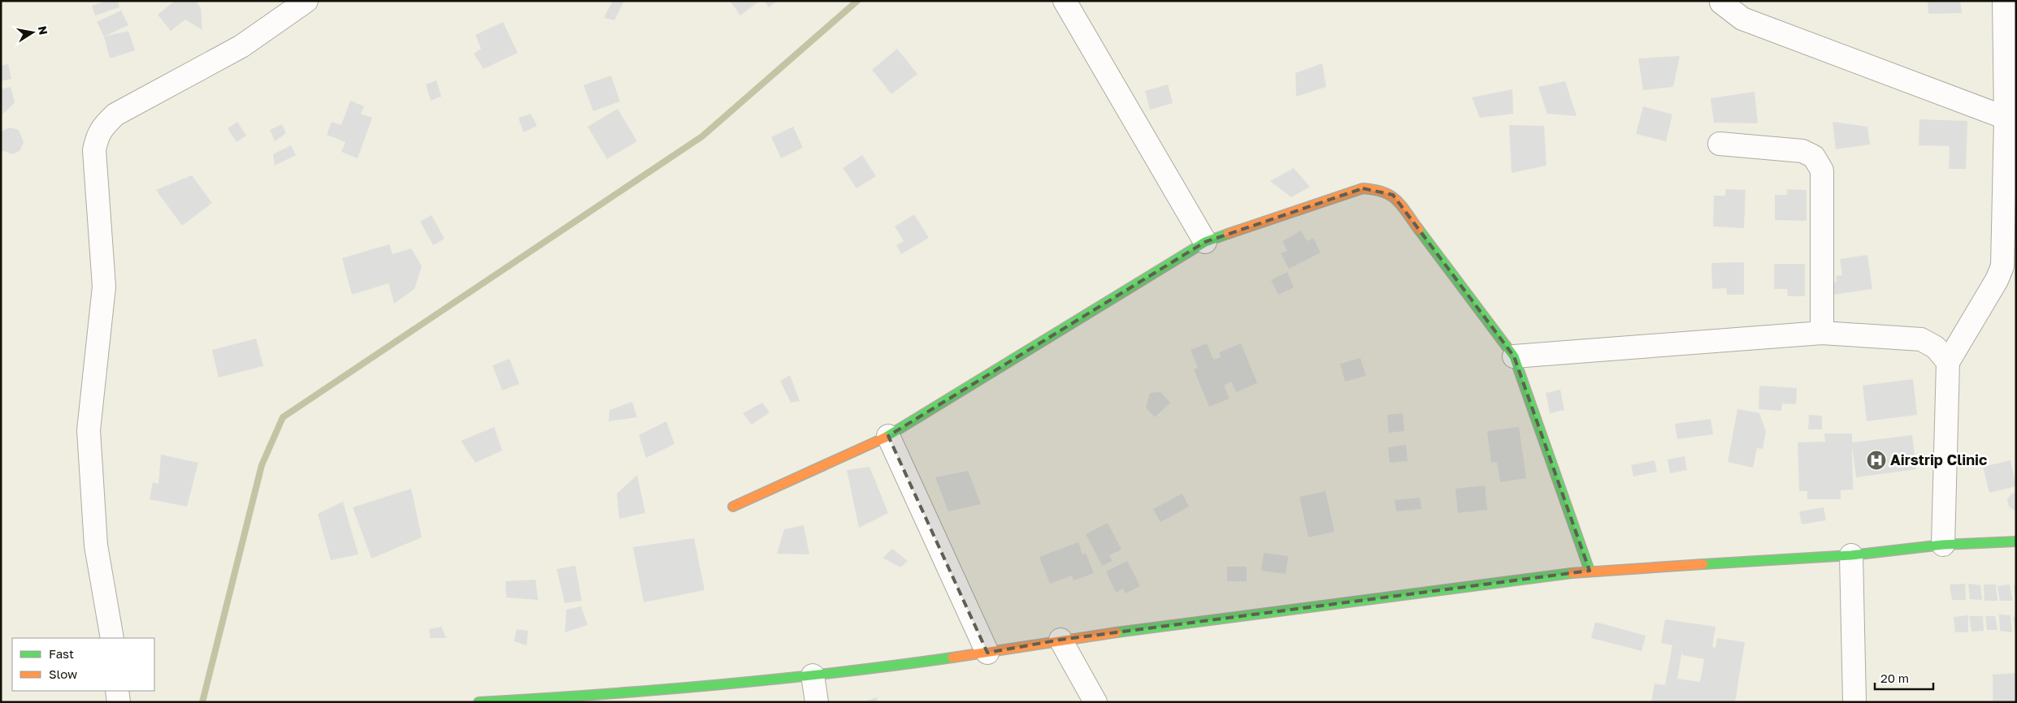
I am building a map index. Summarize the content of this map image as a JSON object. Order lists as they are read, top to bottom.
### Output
{
  "places": {
    "hospital": ["Airstrip Clinic"]
  },
  "legend": ["Fast", "Slow"],
  "scale_bar": "20 m",
  "north": "right"
}
